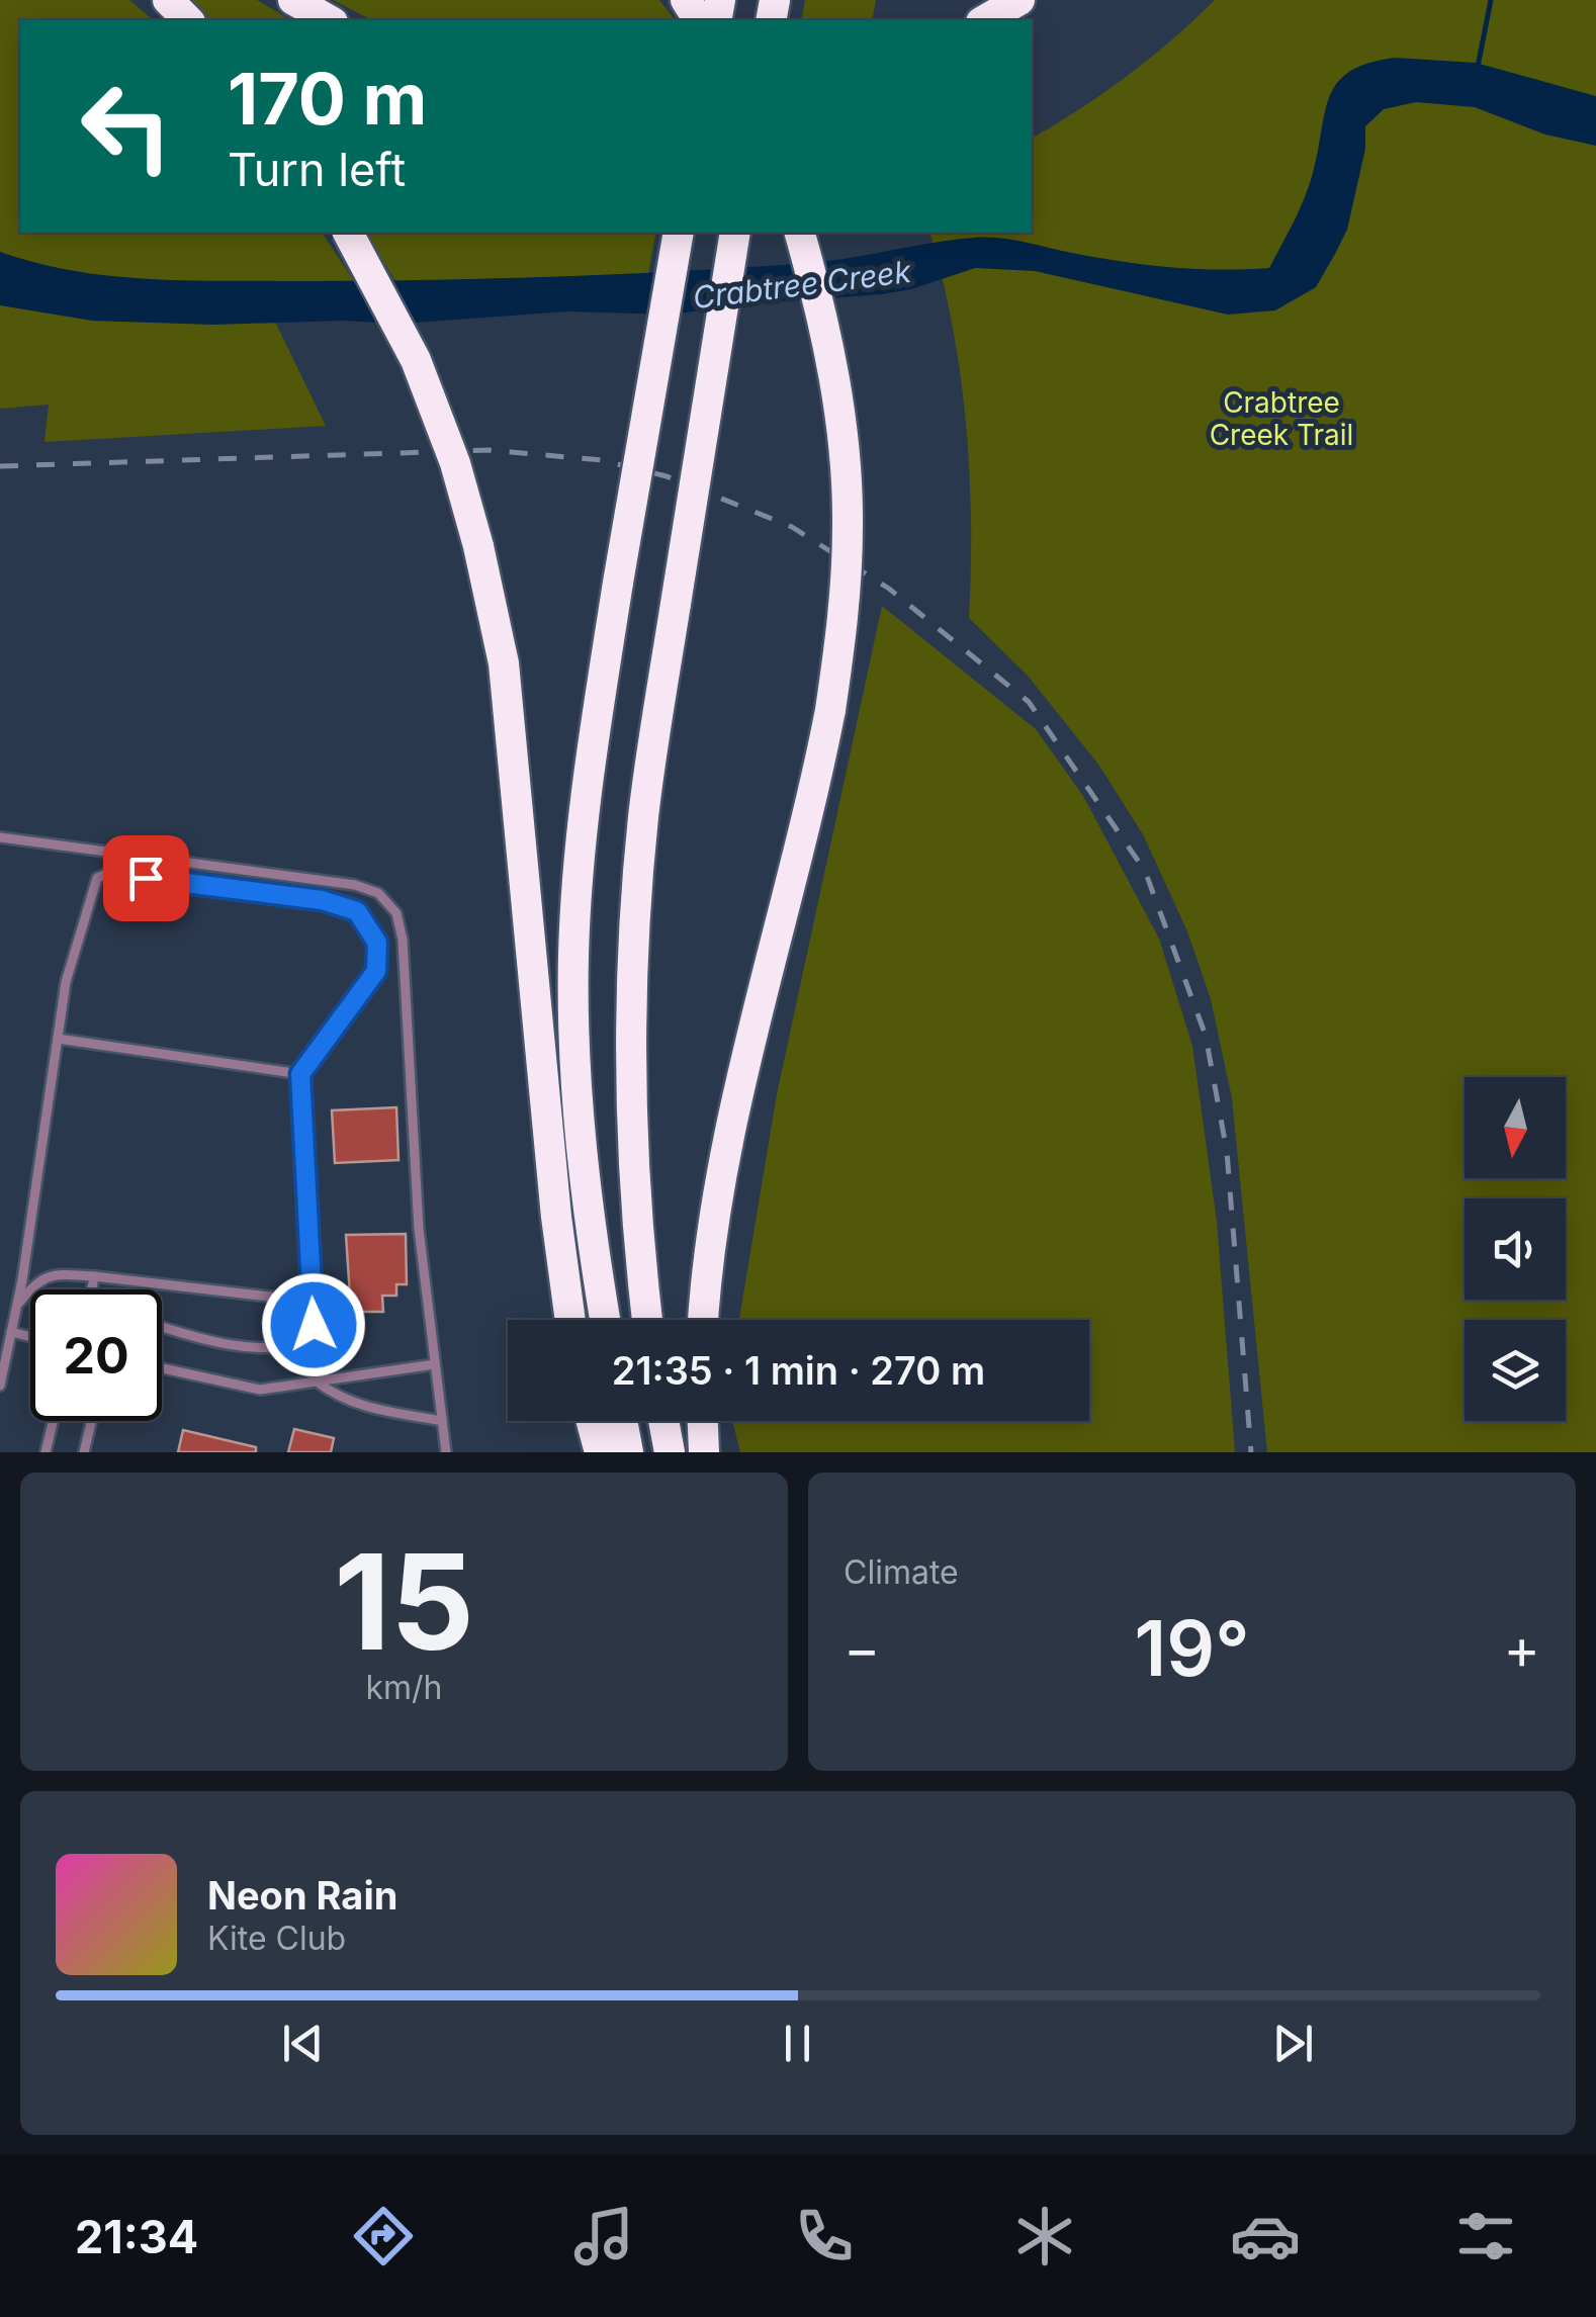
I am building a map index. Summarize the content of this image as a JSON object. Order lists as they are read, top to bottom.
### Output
{
  "water": ["Crabtree Creek"],
  "parks": ["Crabtree Creek Trail"],
  "north": "bottom",
  "page": {
    "turn": ["170 m", "Turn left"],
    "limit": "20",
    "trip": "21:35 · 1 min · 270 m",
    "tile": [
      ["15", "km/h"],
      "Climate"
    ],
    "heat": ["−", "19°", "+"],
    "song": ["Neon Rain", "Kite Club"],
    "tabs": "21:34"
  }
}
